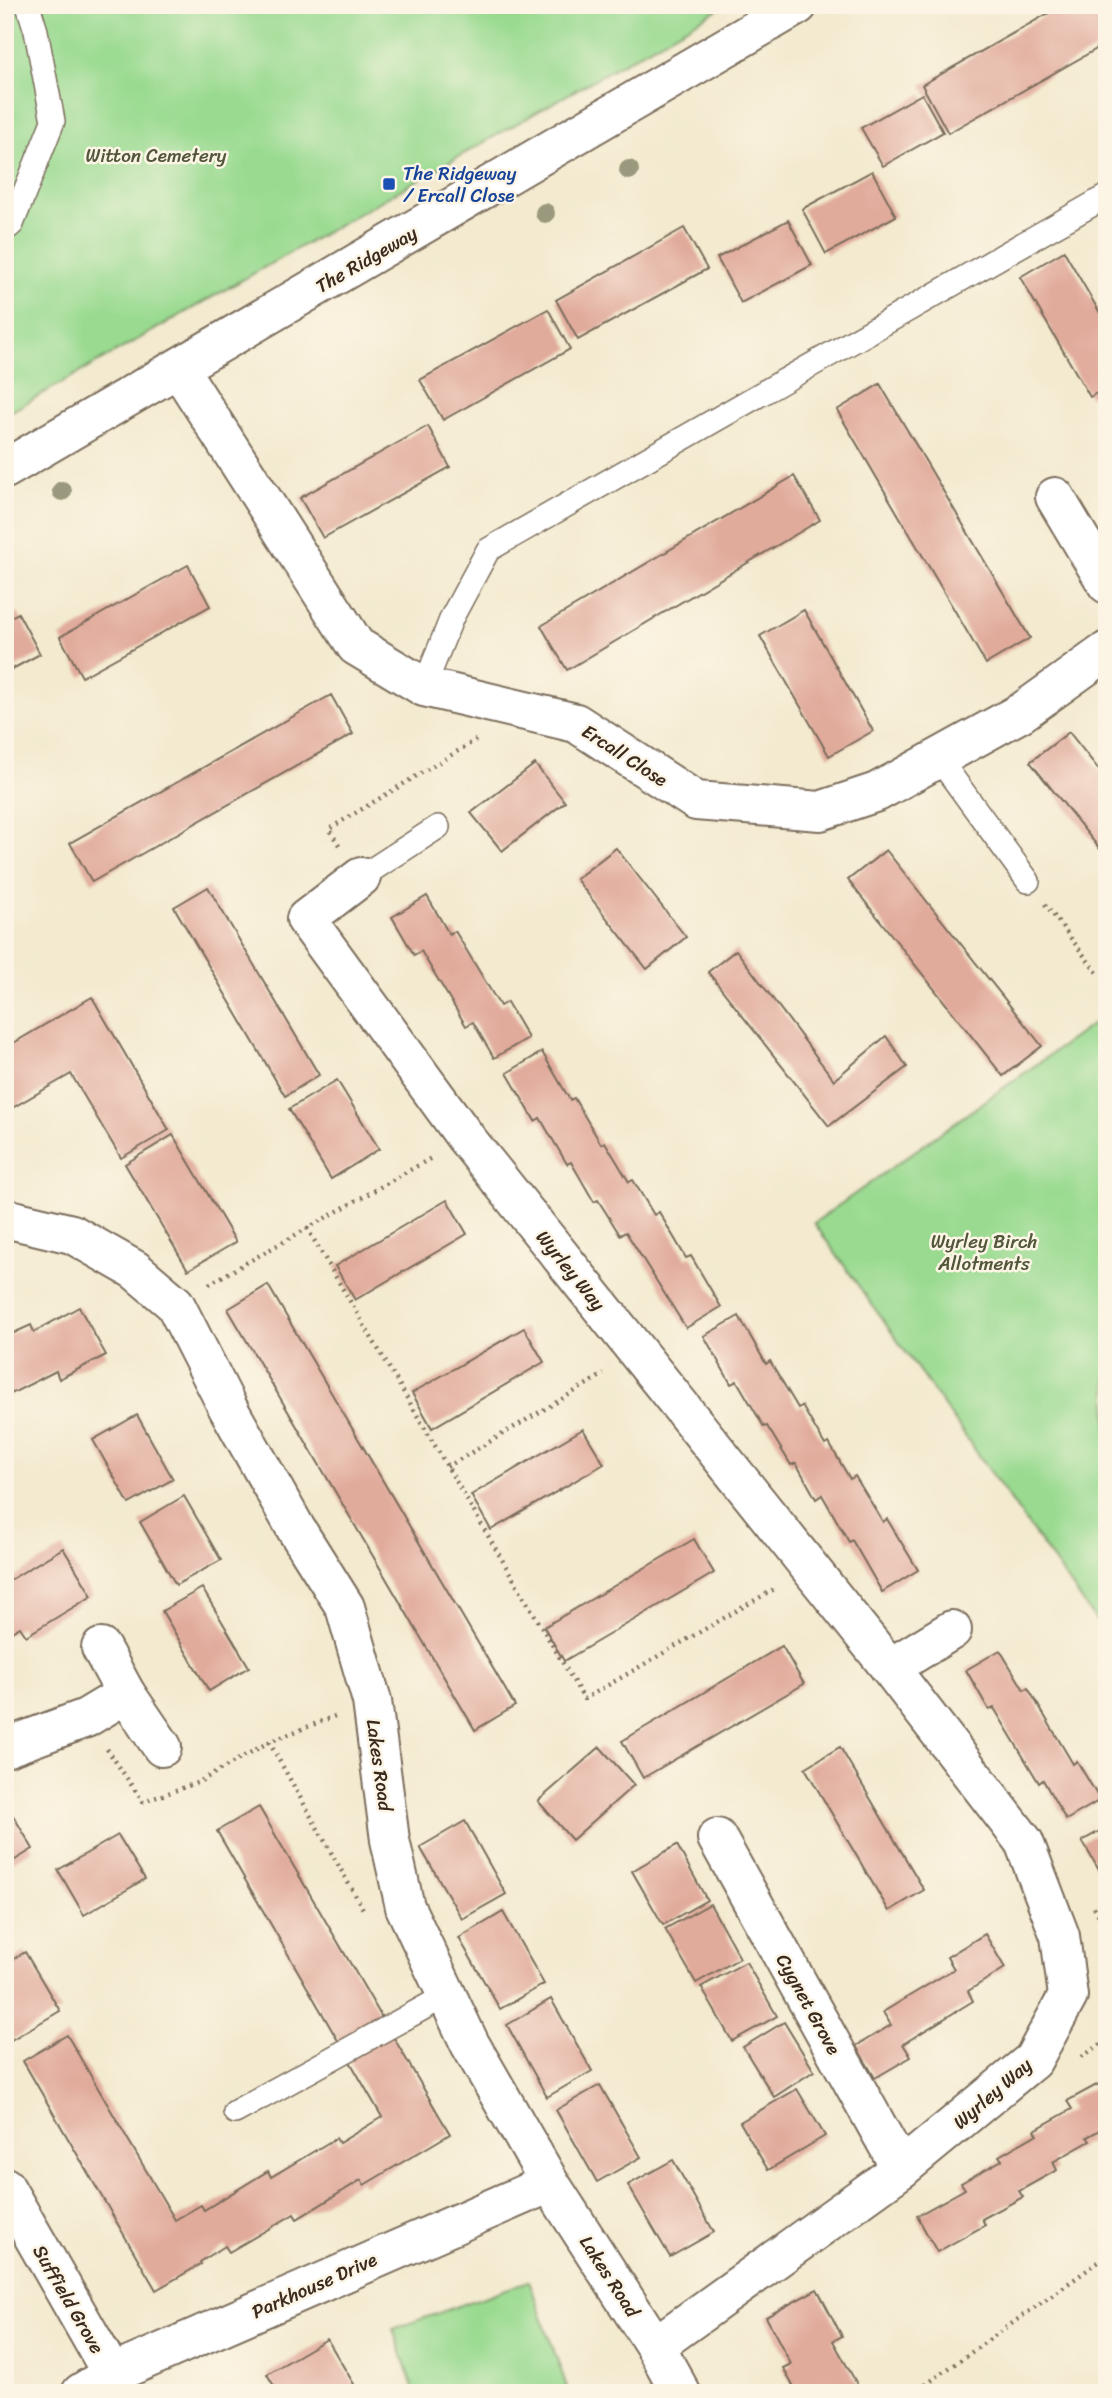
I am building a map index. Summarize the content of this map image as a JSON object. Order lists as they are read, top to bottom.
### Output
{
  "streets": {
    "street": [
      "The Ridgeway",
      "Ercall Close",
      "Wyrley Way",
      "Lakes Road",
      "Cygnet Grove",
      "Parkhouse Drive",
      "Suffield Grove"
    ]
  },
  "crossings": [
    ["The Ridgeway", "Ercall Close"],
    ["Wyrley Way", "Lakes Road"],
    ["Wyrley Way", "Cygnet Grove"],
    ["Lakes Road", "Parkhouse Drive"],
    ["Parkhouse Drive", "Suffield Grove"]
  ],
  "parks": ["Witton Cemetery", "Wyrley Birch Allotments"],
  "places": {
    "transit": ["The Ridgeway / Ercall Close"]
  }
}
